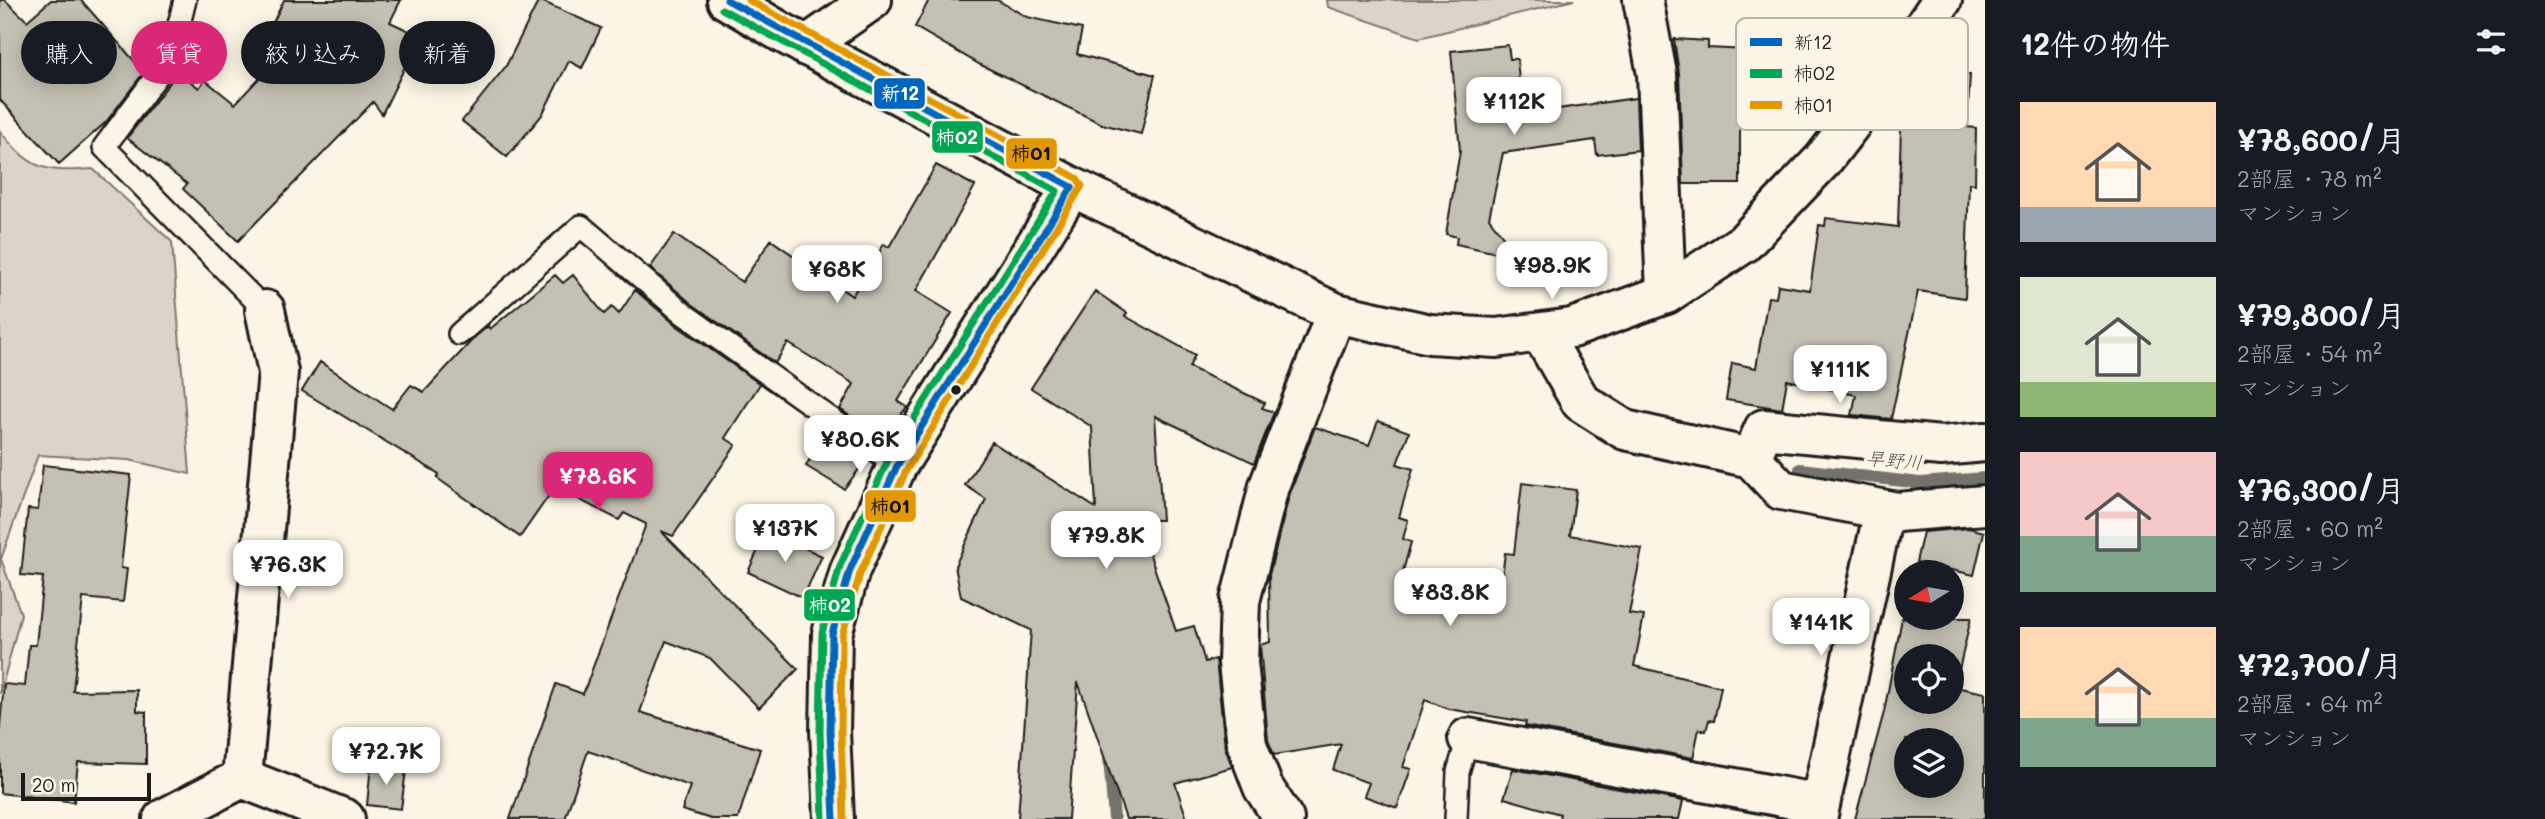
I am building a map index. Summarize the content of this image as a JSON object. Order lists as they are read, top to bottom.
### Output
{
  "water": ["早野川"],
  "lines": ["transit line 新12", "transit line 柿01", "transit line 柿02"],
  "legend": ["新12", "柿02", "柿01"],
  "scale_bar": "20 m",
  "north": "left",
  "page": {
    "heading": "12件の物件",
    "chip": [
      "購入",
      "賃貸",
      "絞り込み",
      "新着"
    ],
    "price": [
      "¥112K",
      "¥98.9K",
      "¥68K",
      "¥111K",
      "¥80.6K",
      "¥78.6K",
      "¥137K",
      "¥79.8K",
      "¥76.3K",
      "¥83.8K",
      "¥141K",
      "¥72.7K"
    ],
    "list": [
      {
        "name": "¥78,600/月",
        "note": "2部屋 · 78 m² · マンション"
      },
      {
        "name": "¥79,800/月",
        "note": "2部屋 · 54 m² · マンション"
      },
      {
        "name": "¥76,300/月",
        "note": "2部屋 · 60 m² · マンション"
      },
      {
        "name": "¥72,700/月",
        "note": "2部屋 · 64 m² · マンション"
      }
    ],
    "scale": "20 m"
  }
}
